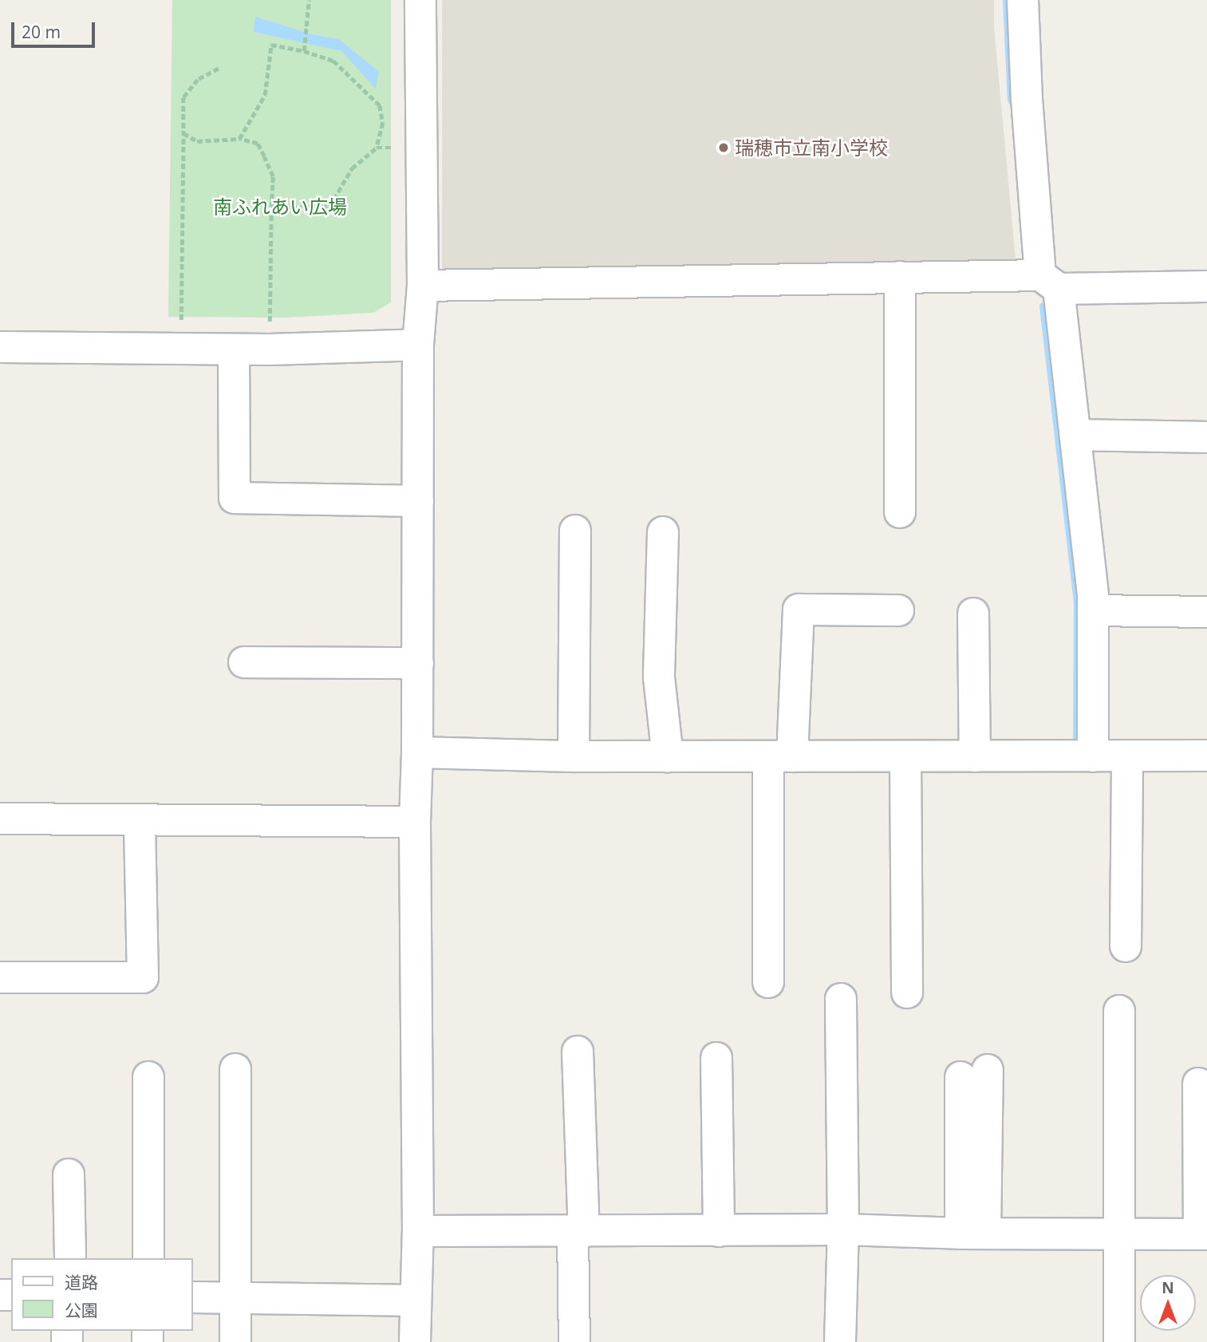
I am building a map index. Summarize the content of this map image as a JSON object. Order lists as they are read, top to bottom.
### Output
{
  "parks": ["南ふれあい広場"],
  "places": ["瑞穂市立南小学校"],
  "legend": ["道路", "公園"],
  "scale_bar": "20 m",
  "north": "top"
}
